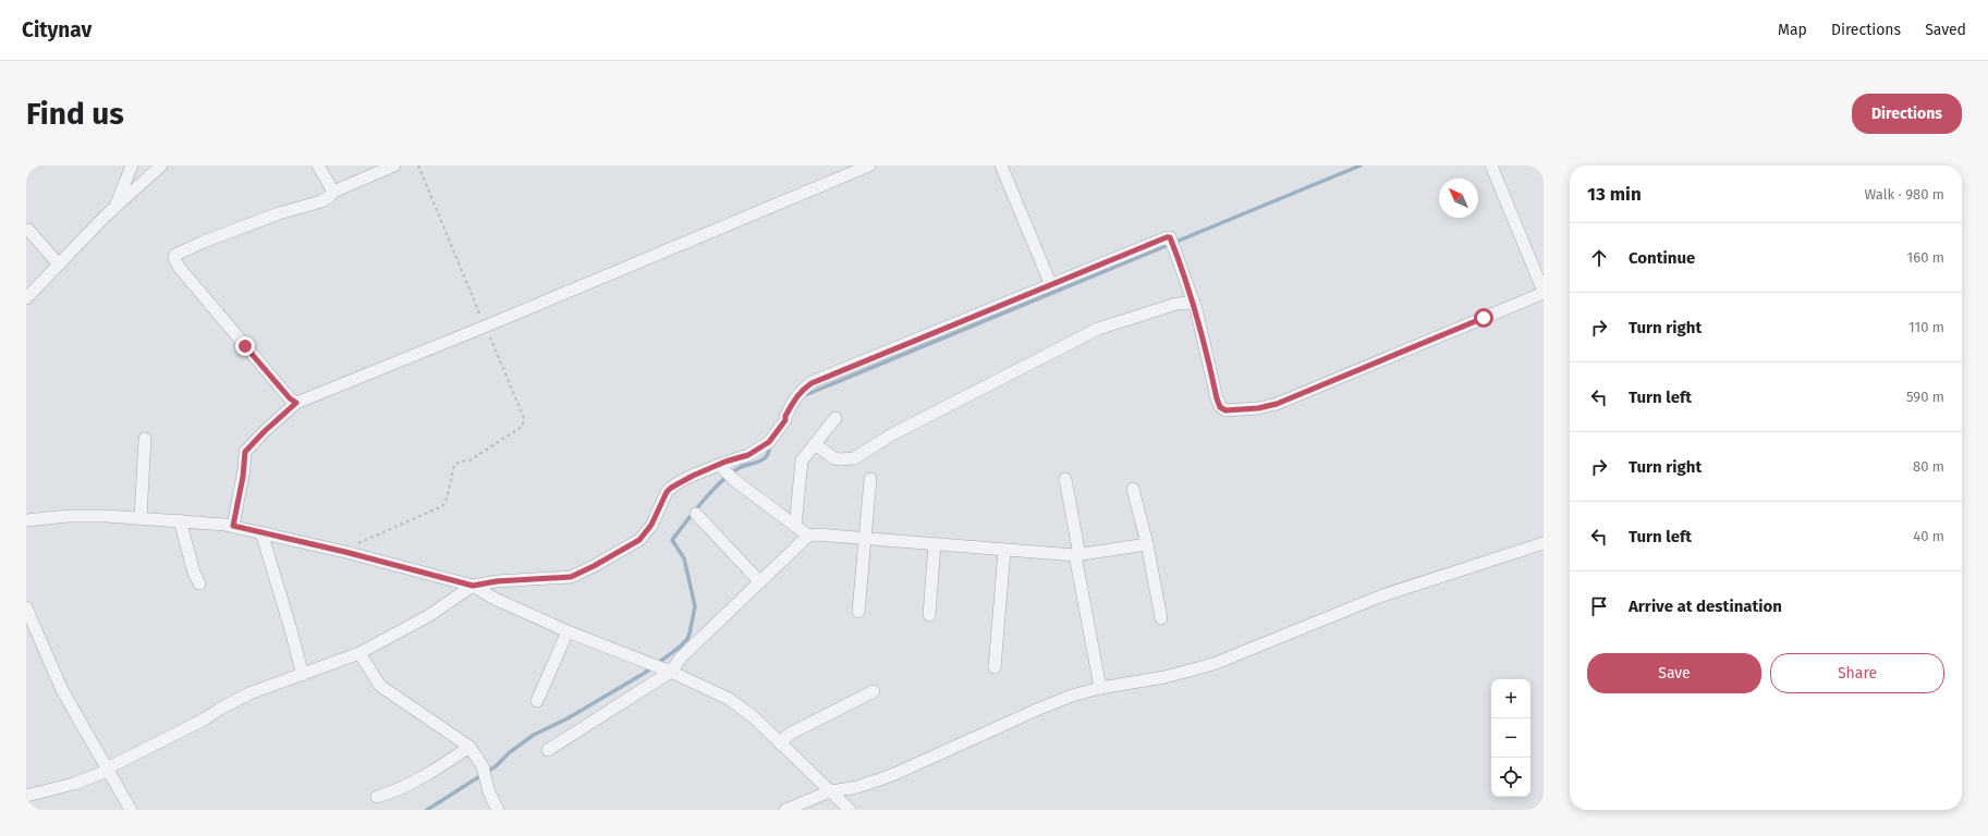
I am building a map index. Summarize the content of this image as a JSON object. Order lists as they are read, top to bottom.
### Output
{
  "north": "top left",
  "page": {
    "header": "Citynav",
    "nav": ["Map", "Directions", "Saved"],
    "buttons": [
      "Directions",
      ["Save", "Share"]
    ],
    "title": "Find us",
    "heading": ["13 min", "Walk · 980 m"],
    "list": [
      ["Continue", "160 m"],
      ["Turn right", "110 m"],
      ["Turn left", "590 m"],
      ["Turn right", "80 m"],
      ["Turn left", "40 m"],
      "Arrive at destination"
    ],
    "map_buttons": ["+", "−"]
  }
}
